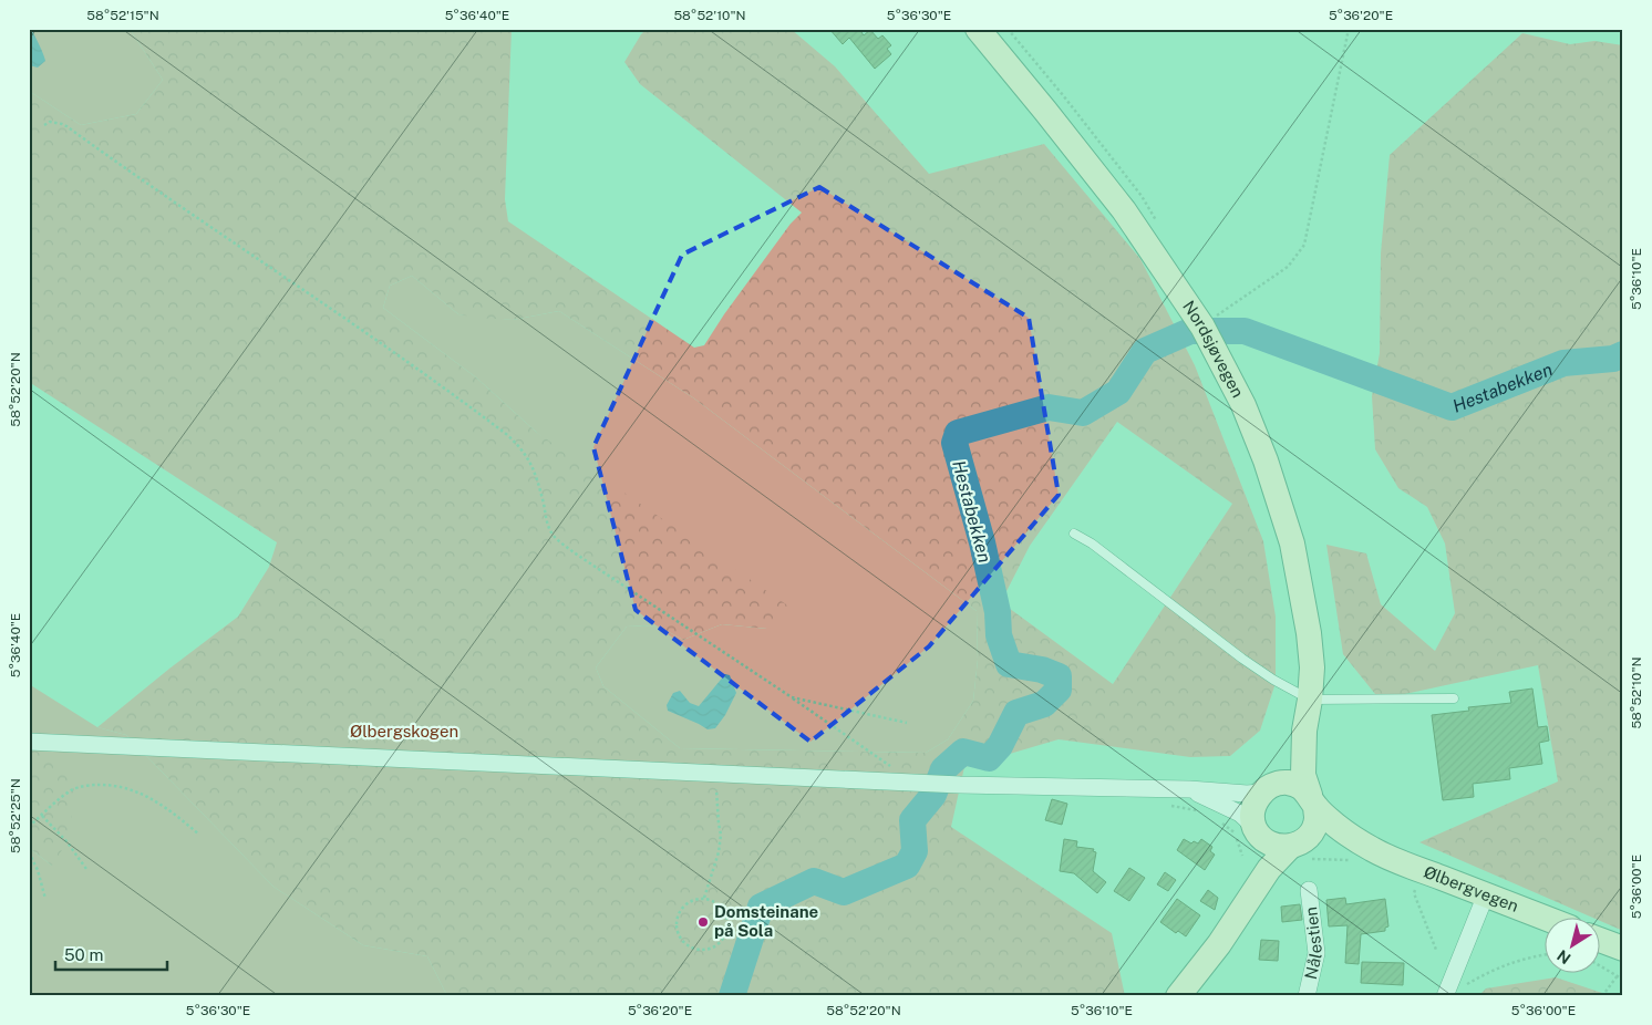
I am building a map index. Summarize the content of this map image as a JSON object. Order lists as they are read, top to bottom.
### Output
{
  "streets": {
    "main road": ["Nordsjøvegen", "Ølbergvegen"],
    "street": ["Nålestien"]
  },
  "crossings": [
    ["Nordsjøvegen", "Ølbergvegen"]
  ],
  "water": ["Hestabekken"],
  "parks": ["Ølbergskogen"],
  "places": ["Domsteinane på Sola"],
  "scale_bar": "50 m",
  "north": "bottom left",
  "coordinates": [
    "58°52'15\"N",
    "5°36'40\"E",
    "58°52'10\"N",
    "5°36'30\"E",
    "5°36'20\"E",
    "5°36'10\"E",
    "58°52'20\"N",
    "58°52'25\"N",
    "5°36'00\"E"
  ]
}
